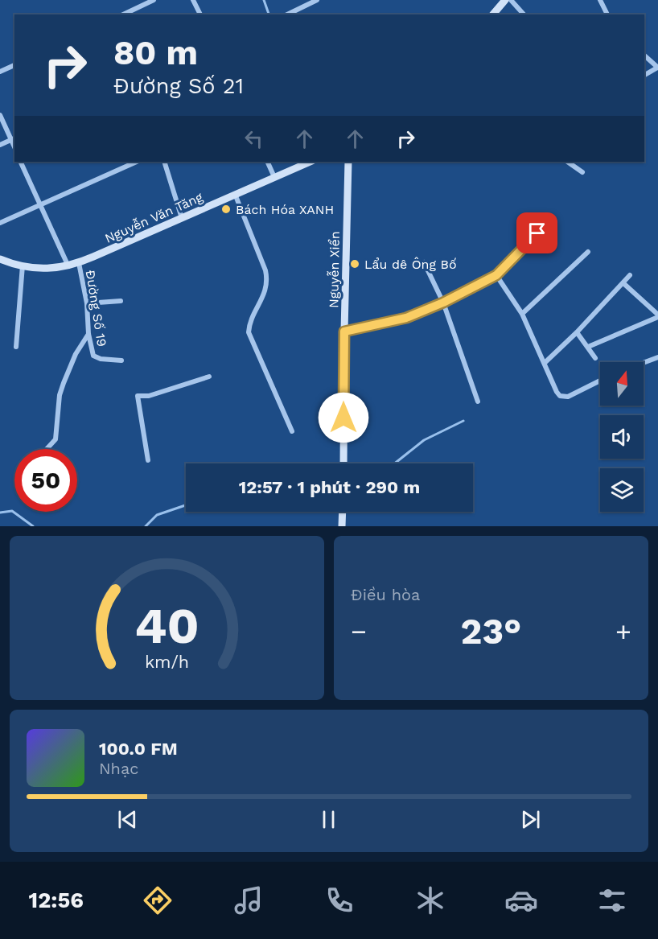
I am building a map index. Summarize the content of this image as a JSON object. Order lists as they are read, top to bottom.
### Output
{
  "streets": {
    "main road": ["Nguyễn Văn Tăng", "Nguyễn Xiển"],
    "street": ["Đường Số 19"]
  },
  "crossings": [
    ["Nguyễn Văn Tăng", "Đường Số 19"]
  ],
  "places": ["Bách Hóa XANH", "Lẩu dê Ông Bố"],
  "north": "top",
  "page": {
    "turn": ["80 m", "Đường Số 21"],
    "limit": "50",
    "trip": "12:57 · 1 phút · 290 m",
    "tile": "Điều hòa",
    "heat": ["−", "23°", "+"],
    "song": ["100.0 FM", "Nhạc"],
    "tabs": "12:56",
    "gauge": ["40", "km/h"]
  }
}
